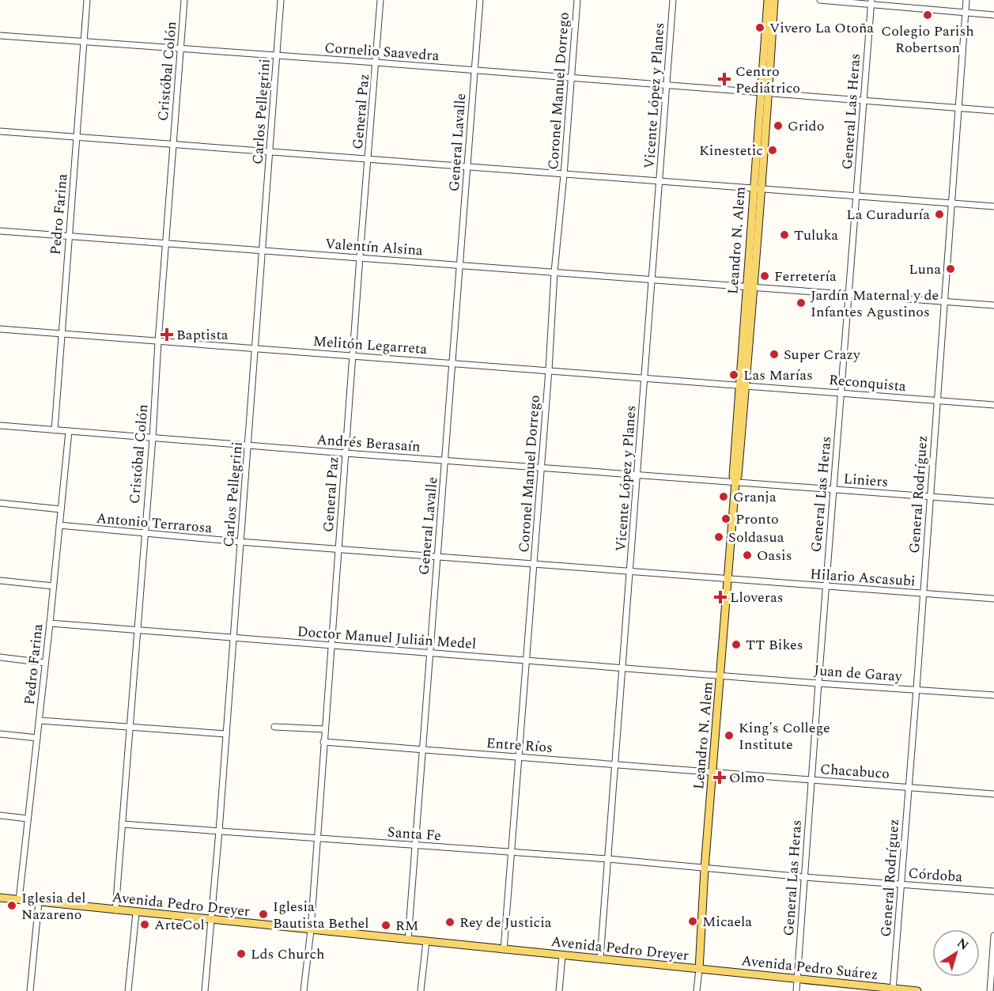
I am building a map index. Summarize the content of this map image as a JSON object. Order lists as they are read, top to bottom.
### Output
{
  "streets": {
    "main road": ["Leandro N. Alem", "Avenida Pedro Dreyer", "Avenida Pedro Suárez"],
    "street": [
      "Cornelio Saavedra",
      "Cristóbal Colón",
      "Coronel Manuel Dorrego",
      "Vicente López y Planes",
      "Carlos Pellegrini",
      "General Paz",
      "General Las Heras",
      "General Lavalle",
      "Pedro Farina",
      "Valentín Alsina",
      "Melitón Legarreta",
      "Reconquista",
      "Andrés Berasaín",
      "Liniers",
      "General Rodríguez",
      "Antonio Terrarosa",
      "Hilario Ascasubi",
      "Doctor Manuel Julián Medel",
      "Juan de Garay",
      "Entre Ríos",
      "Chacabuco",
      "Santa Fe",
      "Córdoba"
    ]
  },
  "crossings": [
    ["Cornelio Saavedra", "Cristóbal Colón"],
    ["Cornelio Saavedra", "Coronel Manuel Dorrego"],
    ["Cornelio Saavedra", "Vicente López y Planes"],
    ["Cornelio Saavedra", "Carlos Pellegrini"],
    ["Cornelio Saavedra", "General Paz"],
    ["Cornelio Saavedra", "General Las Heras"],
    ["Cornelio Saavedra", "General Lavalle"],
    ["Cornelio Saavedra", "Pedro Farina"],
    ["Cornelio Saavedra", "Leandro N. Alem"],
    ["Cornelio Saavedra", "General Rodríguez"],
    ["Cristóbal Colón", "Valentín Alsina"],
    ["Cristóbal Colón", "Melitón Legarreta"],
    ["Cristóbal Colón", "Andrés Berasaín"],
    ["Cristóbal Colón", "Antonio Terrarosa"],
    ["Cristóbal Colón", "Doctor Manuel Julián Medel"],
    ["Cristóbal Colón", "Santa Fe"],
    ["Cristóbal Colón", "Avenida Pedro Dreyer"],
    ["Coronel Manuel Dorrego", "Valentín Alsina"],
    ["Coronel Manuel Dorrego", "Melitón Legarreta"],
    ["Coronel Manuel Dorrego", "Andrés Berasaín"],
    ["Coronel Manuel Dorrego", "Antonio Terrarosa"],
    ["Coronel Manuel Dorrego", "Doctor Manuel Julián Medel"],
    ["Coronel Manuel Dorrego", "Entre Ríos"],
    ["Coronel Manuel Dorrego", "Santa Fe"],
    ["Coronel Manuel Dorrego", "Avenida Pedro Dreyer"],
    ["Vicente López y Planes", "Valentín Alsina"],
    ["Vicente López y Planes", "Melitón Legarreta"],
    ["Vicente López y Planes", "Andrés Berasaín"],
    ["Vicente López y Planes", "Antonio Terrarosa"],
    ["Vicente López y Planes", "Doctor Manuel Julián Medel"],
    ["Vicente López y Planes", "Entre Ríos"],
    ["Vicente López y Planes", "Santa Fe"],
    ["Vicente López y Planes", "Avenida Pedro Dreyer"],
    ["Carlos Pellegrini", "Valentín Alsina"],
    ["Carlos Pellegrini", "Melitón Legarreta"],
    ["Carlos Pellegrini", "Andrés Berasaín"],
    ["Carlos Pellegrini", "Antonio Terrarosa"],
    ["Carlos Pellegrini", "Doctor Manuel Julián Medel"],
    ["Carlos Pellegrini", "Santa Fe"],
    ["Carlos Pellegrini", "Avenida Pedro Dreyer"],
    ["General Paz", "Valentín Alsina"],
    ["General Paz", "Melitón Legarreta"],
    ["General Paz", "Andrés Berasaín"],
    ["General Paz", "Antonio Terrarosa"],
    ["General Paz", "Doctor Manuel Julián Medel"],
    ["General Paz", "Entre Ríos"],
    ["General Paz", "Santa Fe"],
    ["General Paz", "Avenida Pedro Dreyer"],
    ["General Las Heras", "Valentín Alsina"],
    ["General Las Heras", "Reconquista"],
    ["General Las Heras", "Liniers"],
    ["General Las Heras", "Hilario Ascasubi"],
    ["General Las Heras", "Juan de Garay"],
    ["General Las Heras", "Chacabuco"],
    ["General Las Heras", "Córdoba"],
    ["General Las Heras", "Avenida Pedro Suárez"],
    ["General Lavalle", "Valentín Alsina"],
    ["General Lavalle", "Melitón Legarreta"],
    ["General Lavalle", "Andrés Berasaín"],
    ["General Lavalle", "Antonio Terrarosa"],
    ["General Lavalle", "Doctor Manuel Julián Medel"],
    ["General Lavalle", "Entre Ríos"],
    ["General Lavalle", "Santa Fe"],
    ["General Lavalle", "Avenida Pedro Dreyer"],
    ["Pedro Farina", "Valentín Alsina"],
    ["Pedro Farina", "Melitón Legarreta"],
    ["Pedro Farina", "Andrés Berasaín"],
    ["Pedro Farina", "Antonio Terrarosa"],
    ["Pedro Farina", "Doctor Manuel Julián Medel"],
    ["Pedro Farina", "Avenida Pedro Dreyer"],
    ["Leandro N. Alem", "Valentín Alsina"],
    ["Leandro N. Alem", "Melitón Legarreta"],
    ["Leandro N. Alem", "Reconquista"],
    ["Leandro N. Alem", "Andrés Berasaín"],
    ["Leandro N. Alem", "Liniers"],
    ["Leandro N. Alem", "Antonio Terrarosa"],
    ["Leandro N. Alem", "Hilario Ascasubi"],
    ["Leandro N. Alem", "Doctor Manuel Julián Medel"],
    ["Leandro N. Alem", "Juan de Garay"],
    ["Leandro N. Alem", "Entre Ríos"],
    ["Leandro N. Alem", "Chacabuco"],
    ["Leandro N. Alem", "Santa Fe"],
    ["Leandro N. Alem", "Córdoba"],
    ["Leandro N. Alem", "Avenida Pedro Dreyer"],
    ["Leandro N. Alem", "Avenida Pedro Suárez"],
    ["Valentín Alsina", "General Rodríguez"],
    ["Melitón Legarreta", "Reconquista"],
    ["Reconquista", "General Rodríguez"],
    ["Andrés Berasaín", "Liniers"],
    ["Liniers", "General Rodríguez"],
    ["General Rodríguez", "Hilario Ascasubi"],
    ["General Rodríguez", "Juan de Garay"],
    ["General Rodríguez", "Chacabuco"],
    ["General Rodríguez", "Córdoba"],
    ["General Rodríguez", "Avenida Pedro Suárez"],
    ["Antonio Terrarosa", "Hilario Ascasubi"],
    ["Doctor Manuel Julián Medel", "Juan de Garay"],
    ["Entre Ríos", "Chacabuco"],
    ["Santa Fe", "Córdoba"],
    ["Avenida Pedro Dreyer", "Avenida Pedro Suárez"]
  ],
  "places": {
    "other": [
      "Colegio Parish Robertson",
      "Vivero La Otoña",
      "Grido",
      "Kinestetic",
      "La Curaduría",
      "Tuluka",
      "Luna",
      "Ferretería",
      "Jardín Maternal y de Infantes Agustinos",
      "Super Crazy",
      "Las Marías",
      "Granja",
      "Pronto",
      "Soldasua",
      "Oasis",
      "TT Bikes",
      "King's College Institute",
      "Iglesia del Nazareno",
      "Iglesia Bautista Bethel",
      "Micaela",
      "Rey de Justicia",
      "ArteCol",
      "RM",
      "Lds Church"
    ],
    "health": [
      "Centro Pediátrico",
      "Baptista",
      "Lloveras",
      "Olmo"
    ]
  },
  "north": "top right"
}
